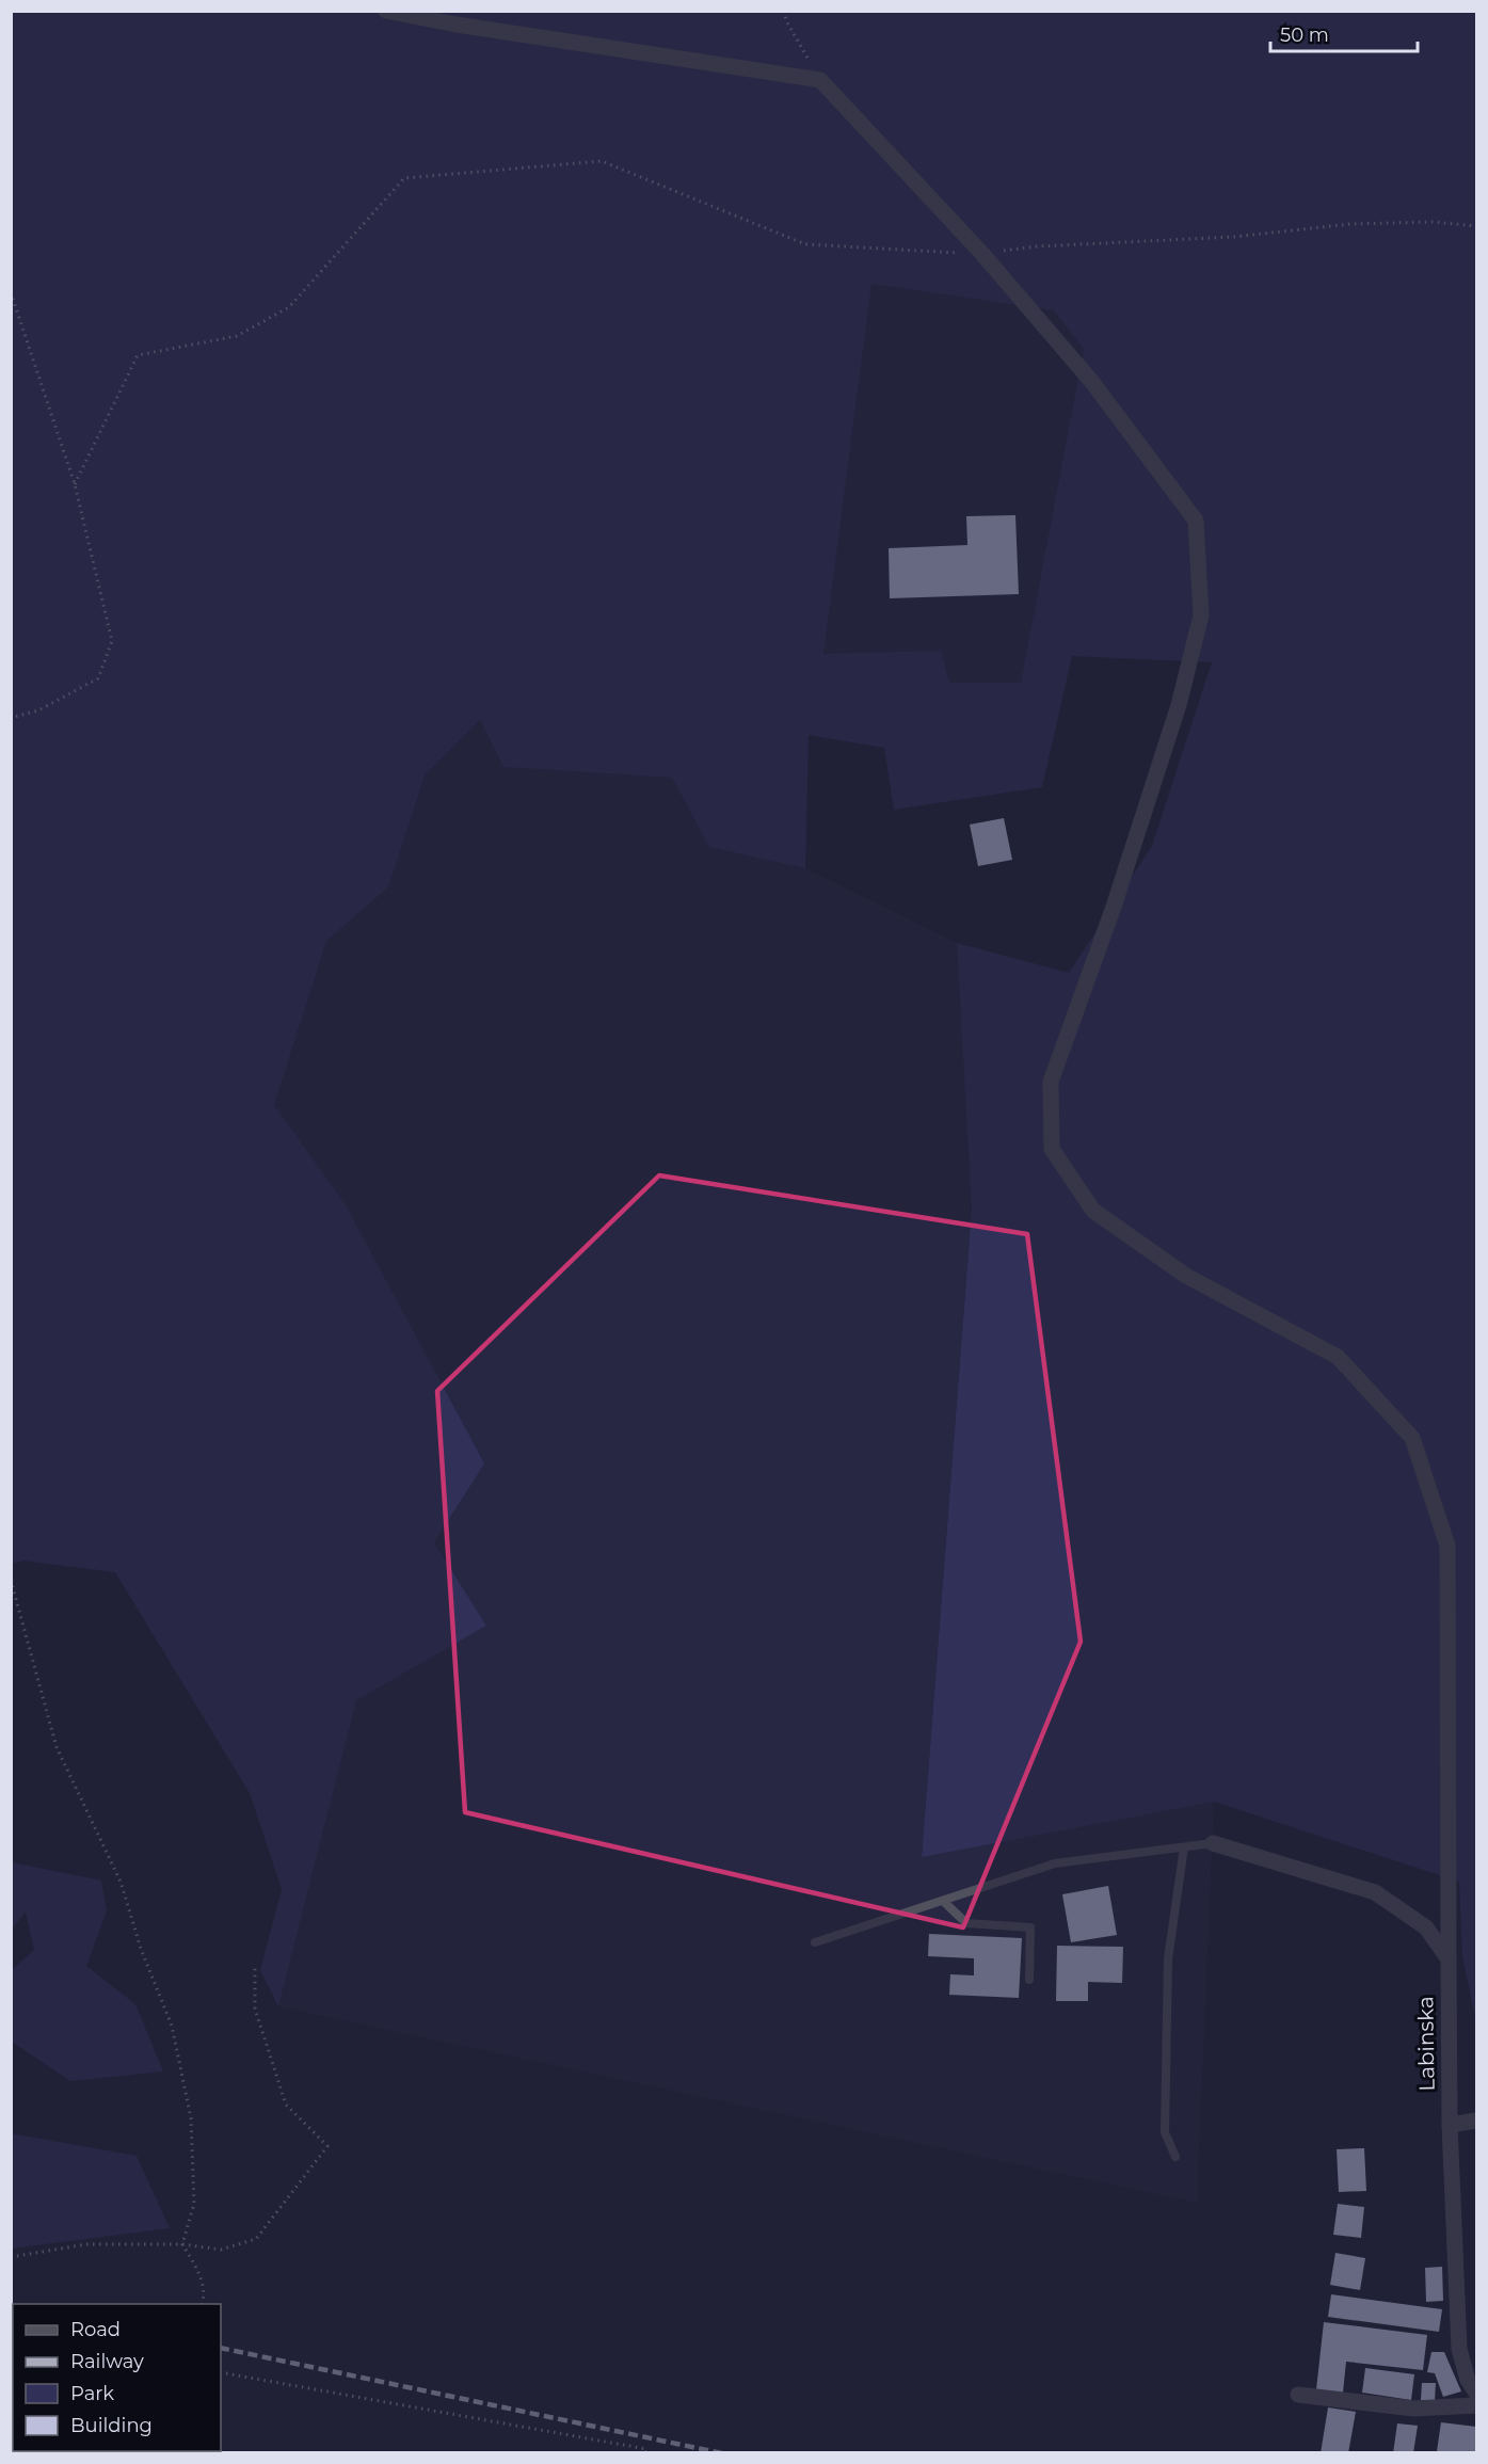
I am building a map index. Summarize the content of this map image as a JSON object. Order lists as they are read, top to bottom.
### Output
{
  "streets": {
    "street": ["Labinska"]
  },
  "legend": [
    "Road",
    "Railway",
    "Park",
    "Building"
  ],
  "scale_bar": "50 m"
}
